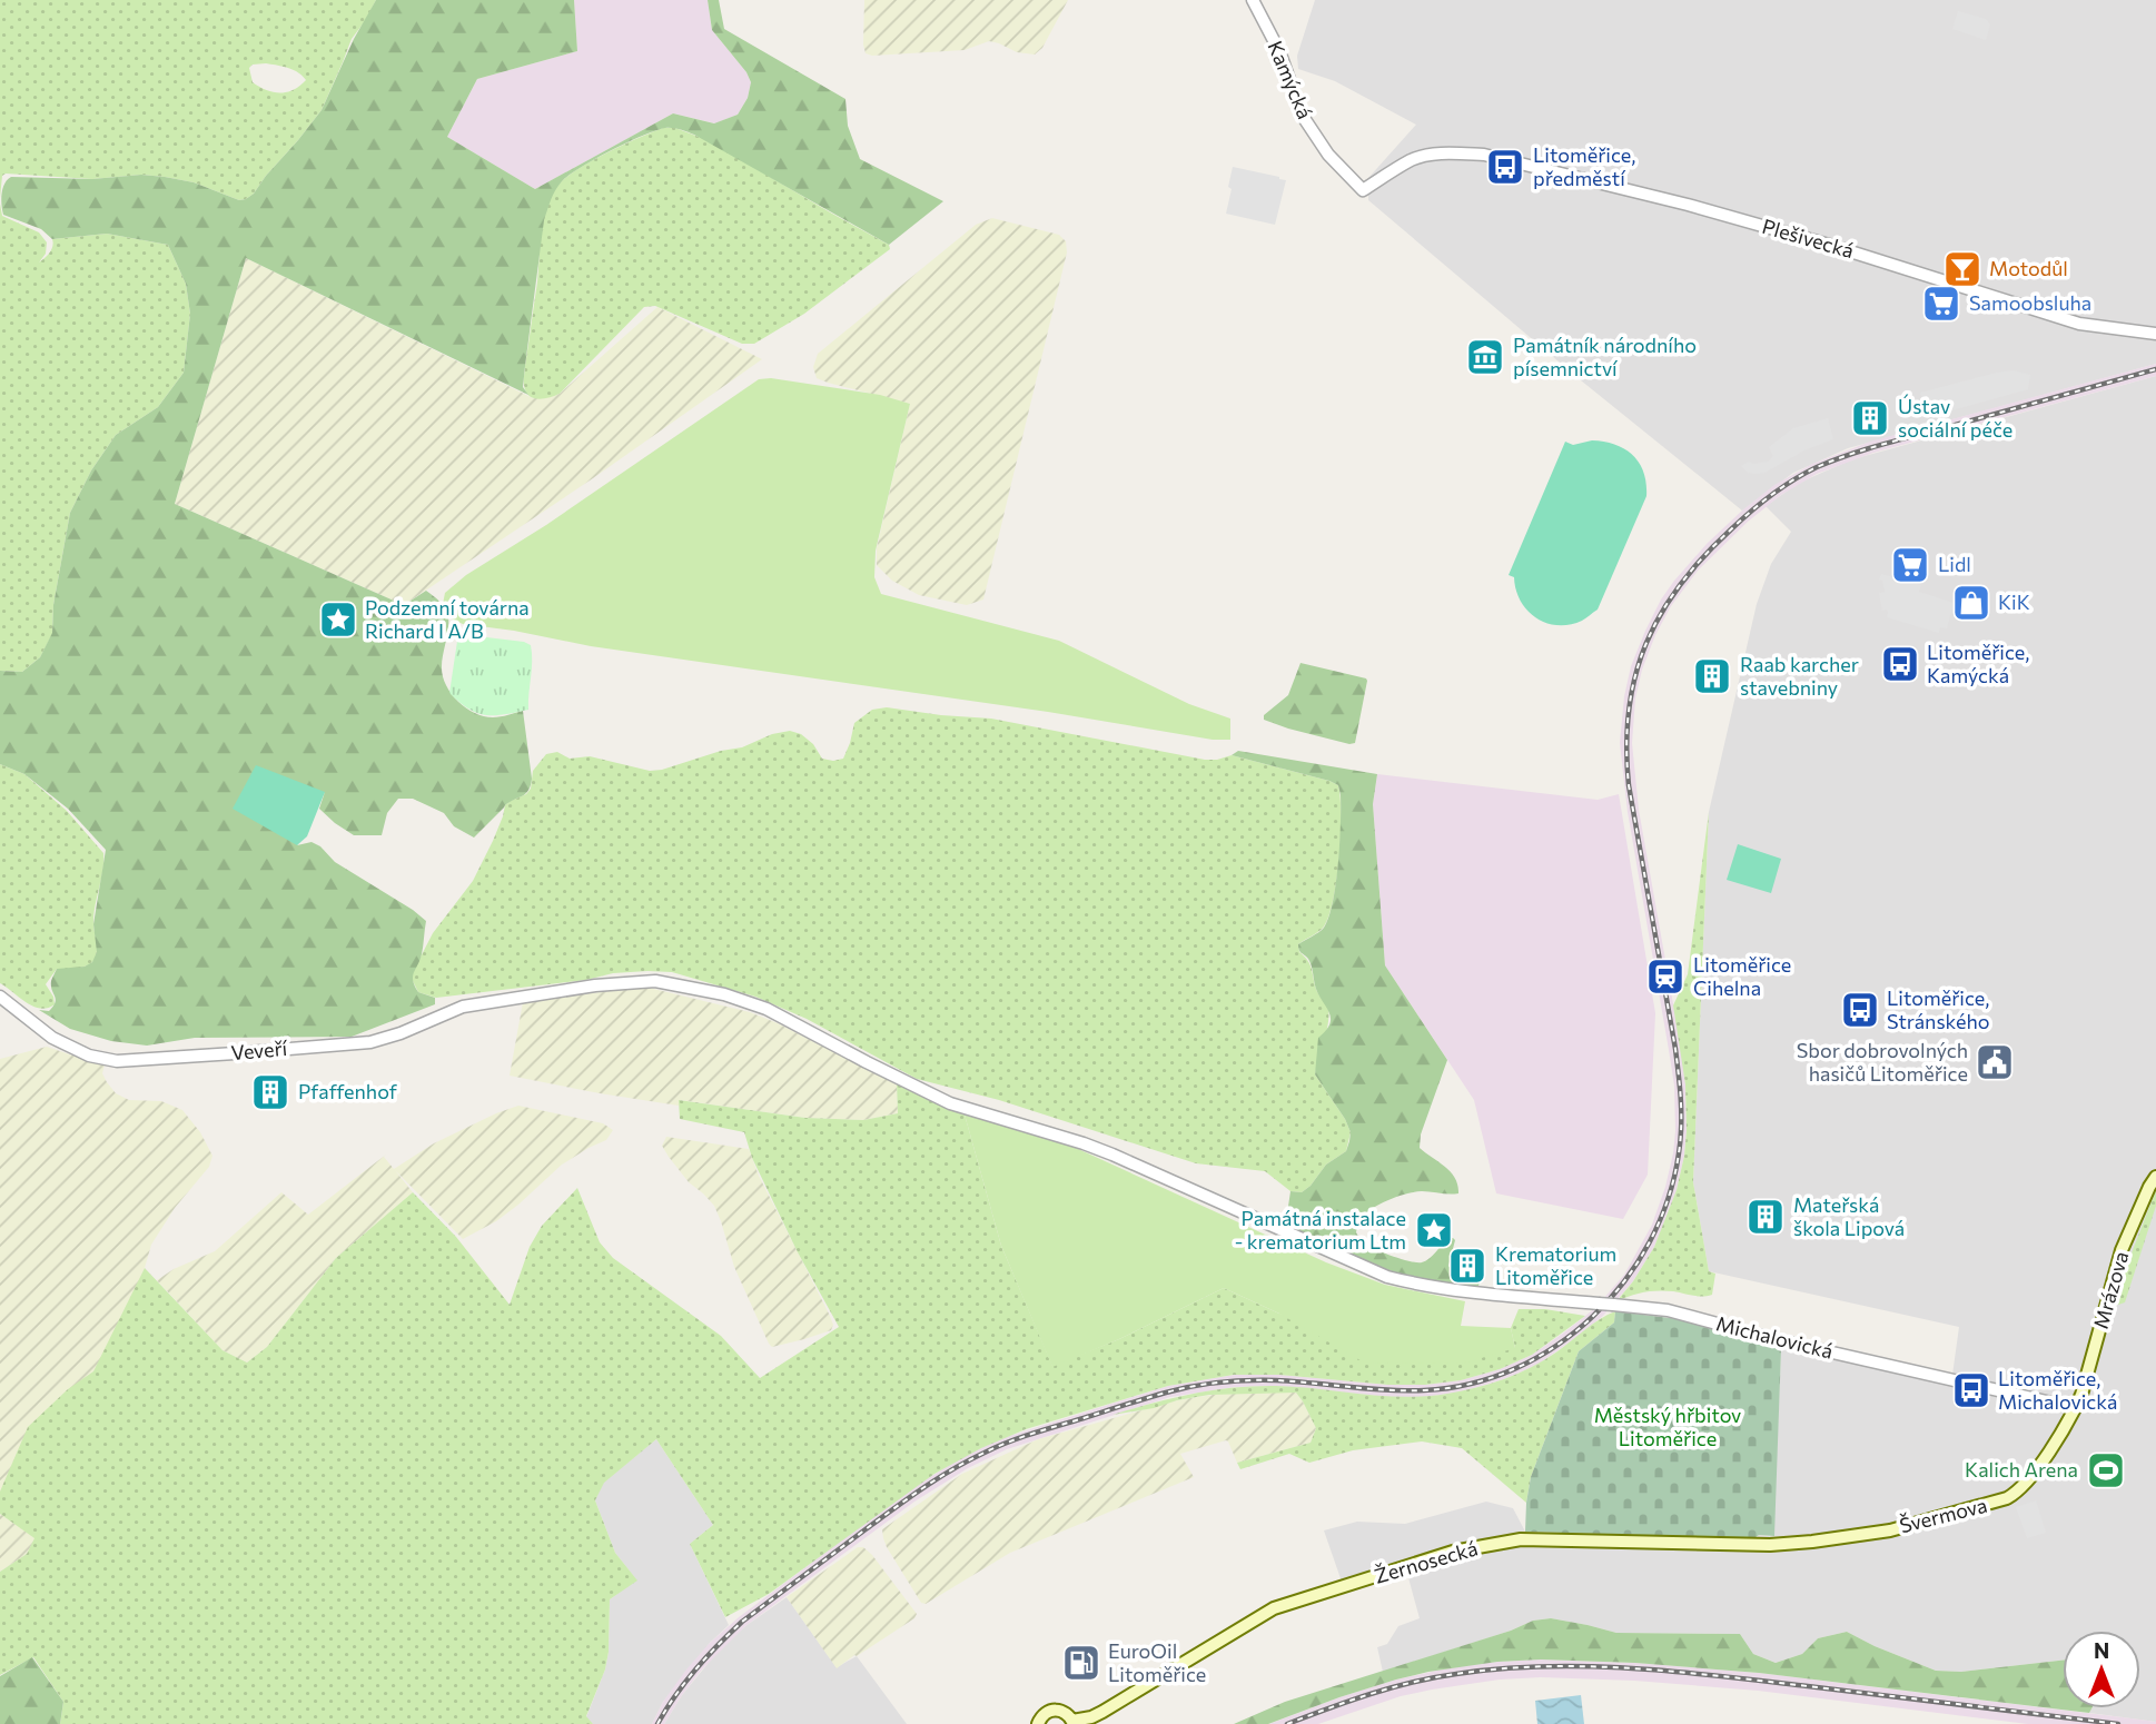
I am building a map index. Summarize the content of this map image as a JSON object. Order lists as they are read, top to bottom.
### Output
{
  "streets": {
    "main road": ["Mrázova", "Švermova", "Žernosecká"],
    "street": [
      "Kamýcká",
      "Plešivecká",
      "Veveří",
      "Michalovická"
    ]
  },
  "crossings": [
    ["Kamýcká", "Plešivecká"],
    ["Veveří", "Michalovická"],
    ["Mrázova", "Michalovická"],
    ["Mrázova", "Švermova"],
    ["Michalovická", "Švermova"],
    ["Švermova", "Žernosecká"]
  ],
  "parks": ["Městský hřbitov Litoměřice"],
  "places": {
    "bus stop": [
      "Litoměřice, předměstí",
      "Litoměřice, Kamýcká",
      "Litoměřice, Stránského",
      "Litoměřice, Michalovická"
    ],
    "bar": ["Motodůl"],
    "supermarket": ["Samoobsluha", "Lidl"],
    "museum": ["Památník národního písemnictví"],
    "building": [
      "Ústav sociální péče",
      "Raab karcher stavebniny",
      "Pfaffenhof",
      "Mateřská škola Lipová",
      "Krematorium Litoměřice"
    ],
    "shop": ["KiK"],
    "place": ["Podzemní továrna Richard I A/B", "Památná instalace - krematorium Ltm"],
    "station": ["Litoměřice Cihelna"],
    "public building": ["Sbor dobrovolných hasičů Litoměřice"],
    "sports": ["Kalich Arena"],
    "fuel station": ["EuroOil Litoměřice"]
  },
  "north": "top"
}
